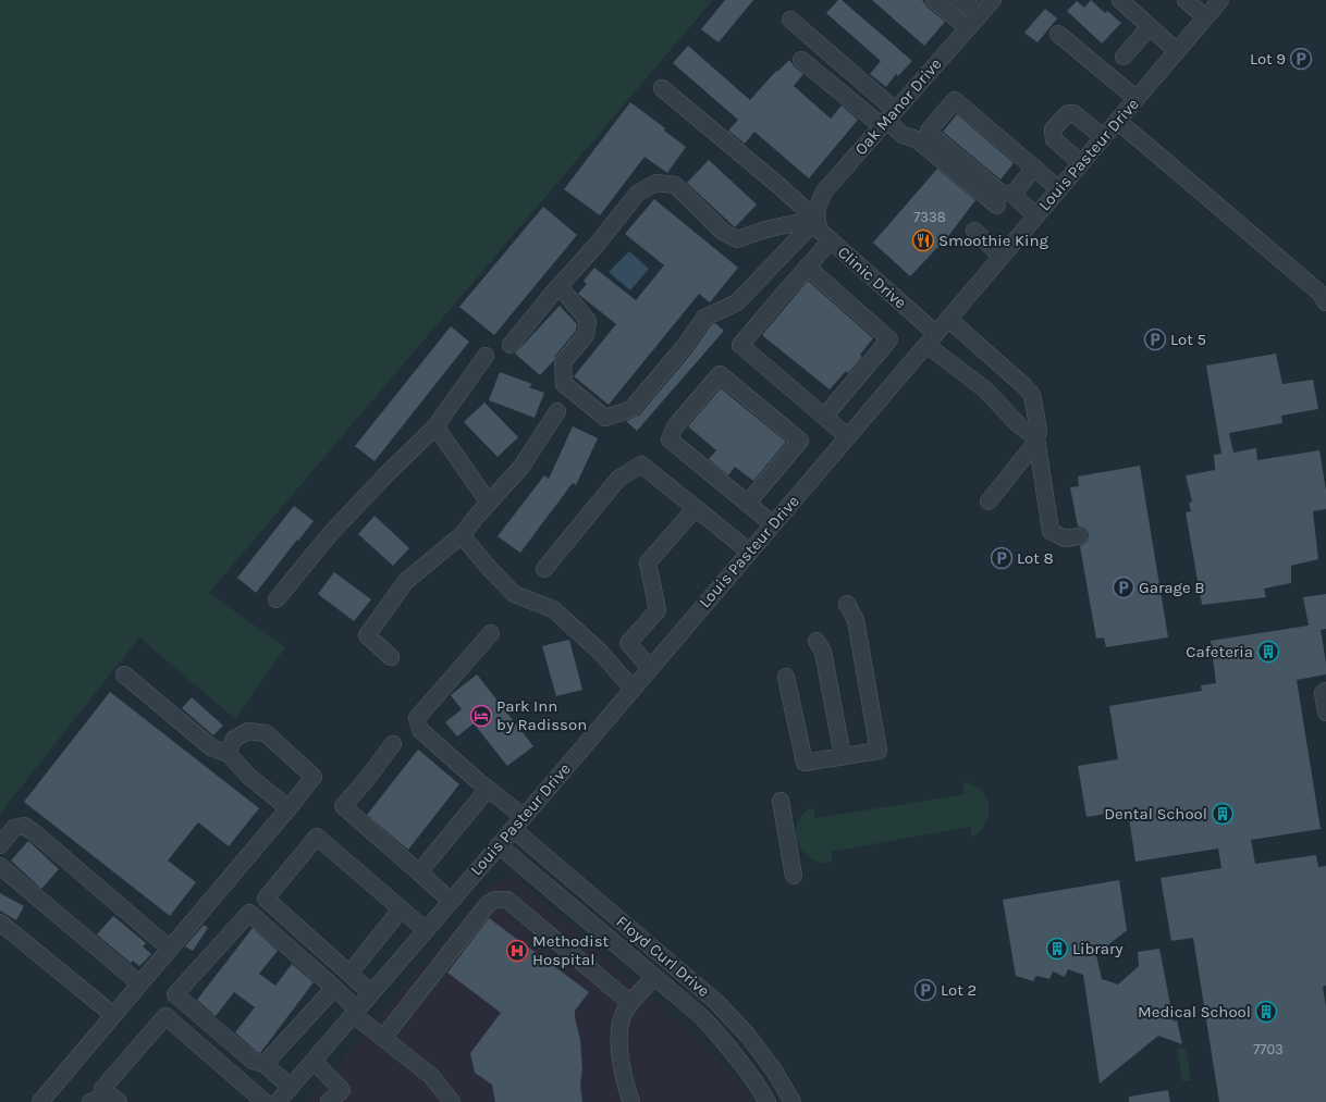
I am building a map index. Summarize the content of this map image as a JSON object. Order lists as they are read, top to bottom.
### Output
{
  "streets": {
    "street": [
      "Oak Manor Drive",
      "Louis Pasteur Drive",
      "Clinic Drive",
      "Floyd Curl Drive"
    ]
  },
  "crossings": [
    ["Oak Manor Drive", "Clinic Drive"],
    ["Louis Pasteur Drive", "Clinic Drive"],
    ["Louis Pasteur Drive", "Floyd Curl Drive"]
  ],
  "places": {
    "parking": [
      "Lot 9",
      "Lot 5",
      "Lot 8",
      "Garage B",
      "Lot 2"
    ],
    "restaurant": ["Smoothie King"],
    "building": [
      "Cafeteria",
      "Dental School",
      "Library",
      "Medical School"
    ],
    "hotel": ["Park Inn by Radisson"],
    "hospital": ["Methodist Hospital"]
  },
  "house_numbers": ["7338", "7703"]
}
